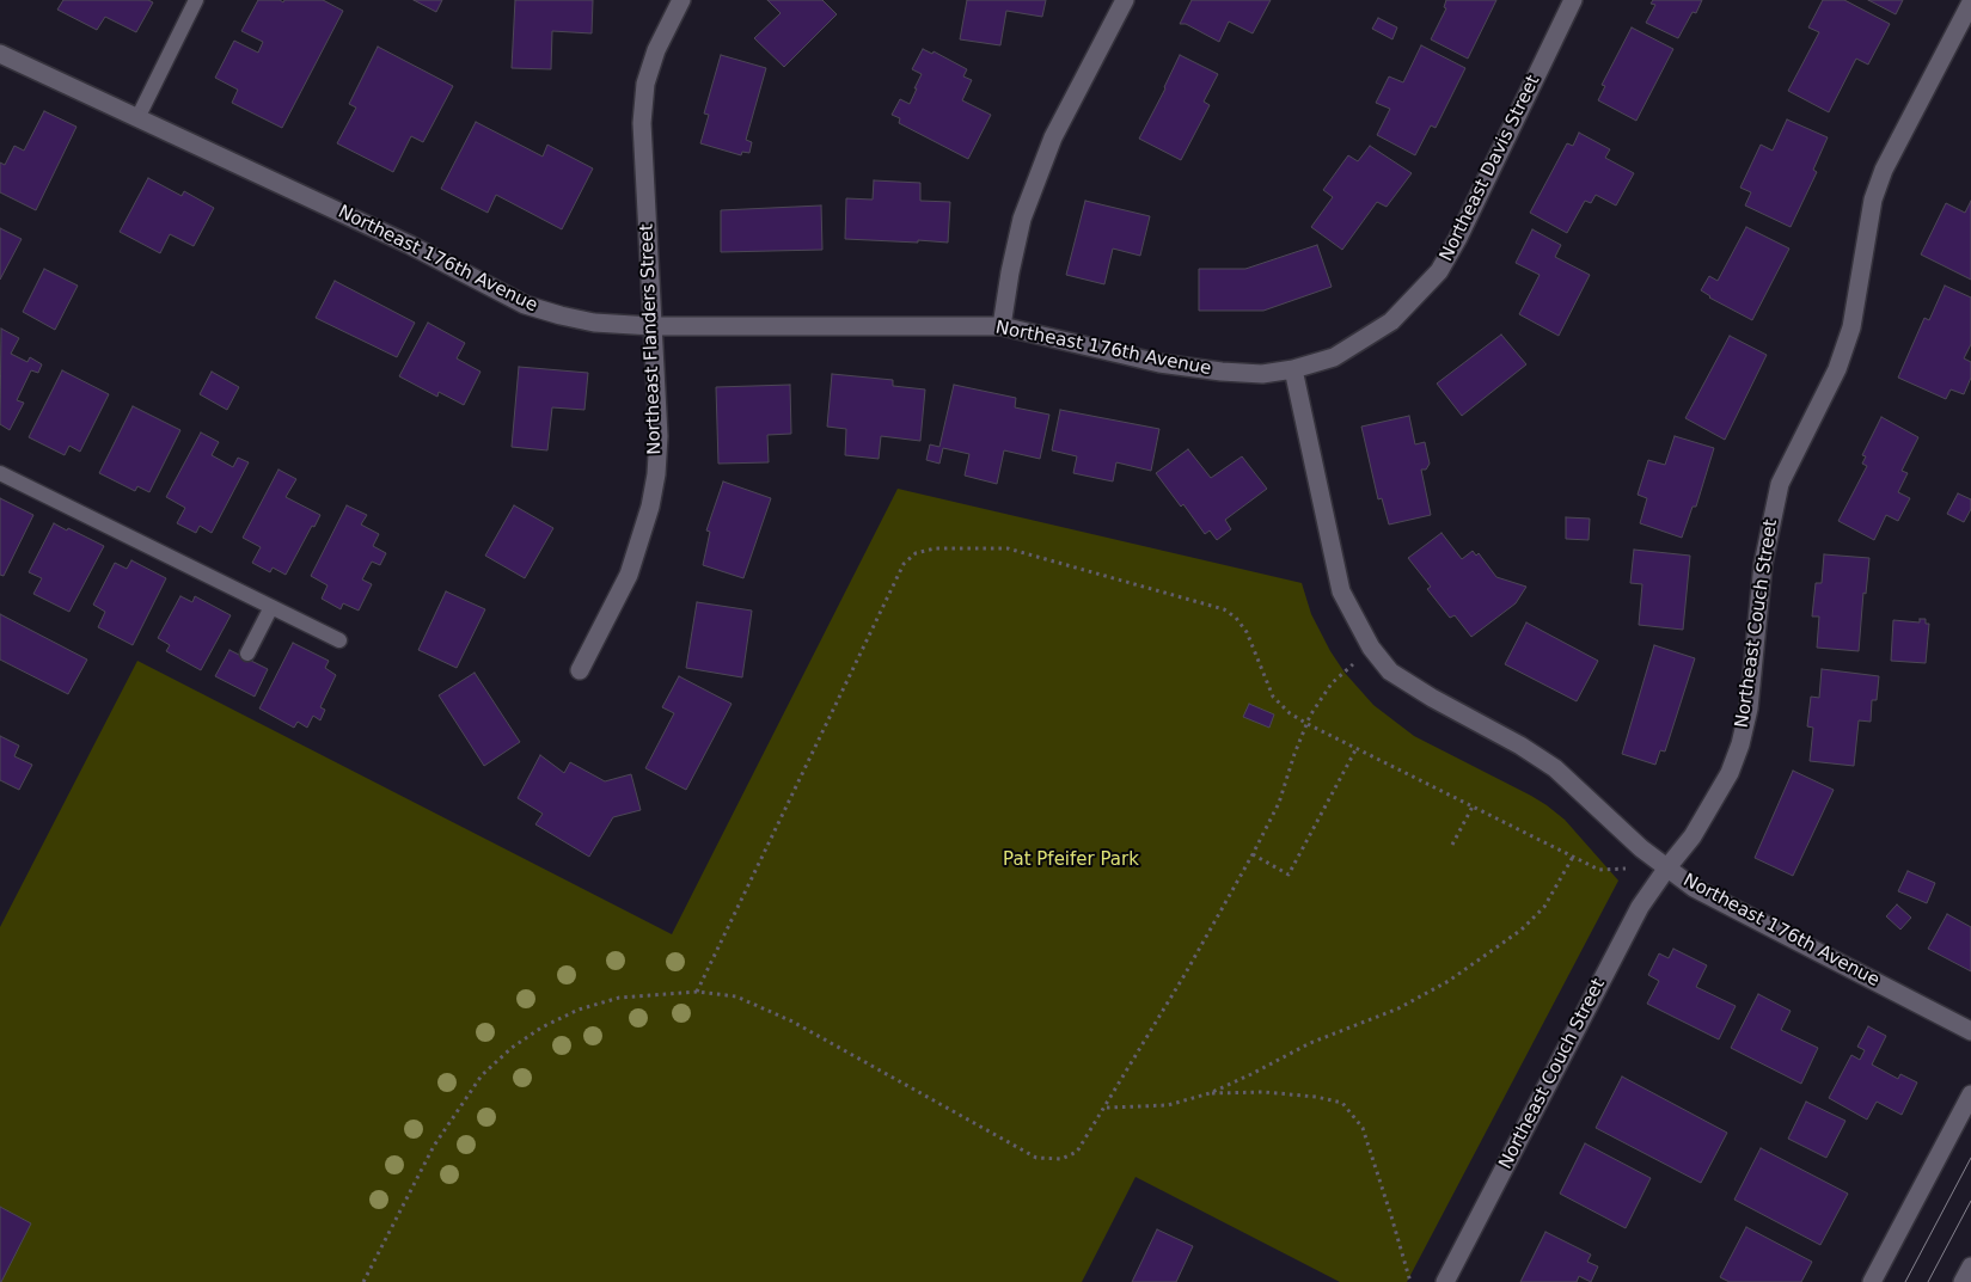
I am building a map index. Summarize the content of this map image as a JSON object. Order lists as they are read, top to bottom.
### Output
{
  "streets": {
    "street": [
      "Northeast Davis Street",
      "Northeast 176th Avenue",
      "Northeast Flanders Street",
      "Northeast Couch Street"
    ]
  },
  "crossings": [
    ["Northeast Davis Street", "Northeast 176th Avenue"],
    ["Northeast 176th Avenue", "Northeast Flanders Street"],
    ["Northeast 176th Avenue", "Northeast Couch Street"]
  ],
  "parks": ["Pat Pfeifer Park"]
}
